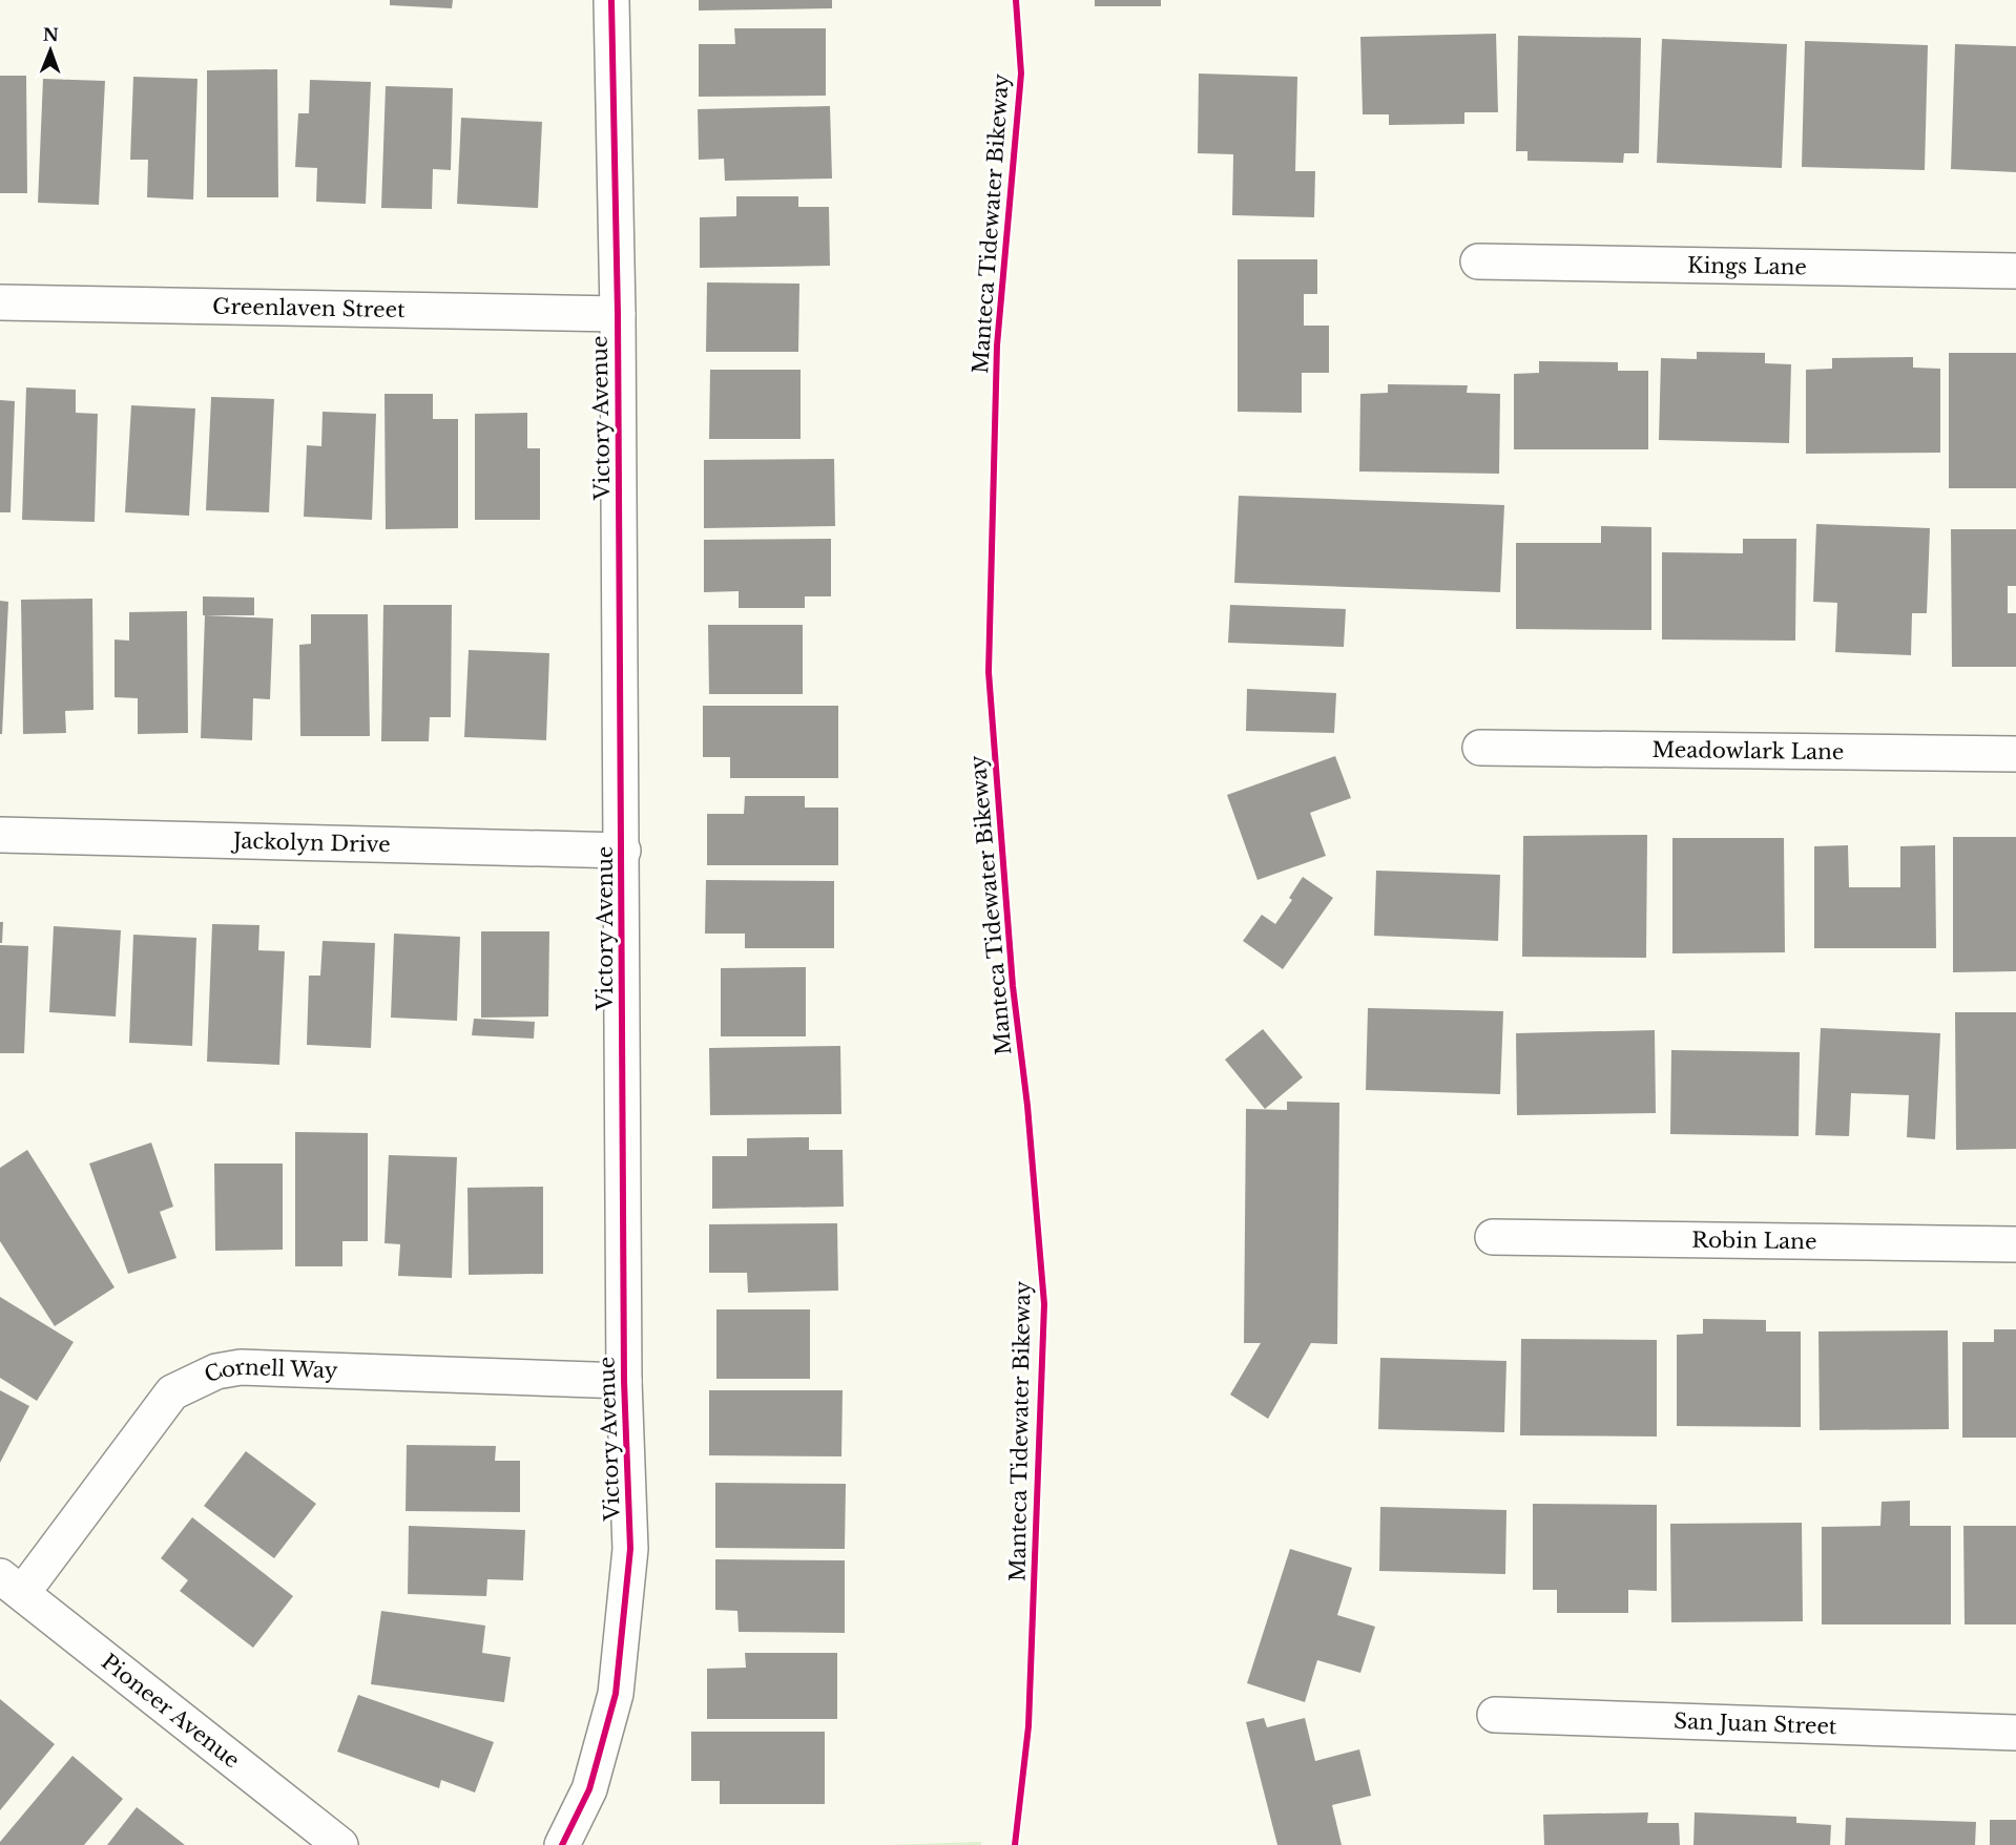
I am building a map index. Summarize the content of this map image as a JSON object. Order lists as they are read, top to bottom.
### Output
{
  "streets": {
    "street": [
      "Kings Lane",
      "Greenlaven Street",
      "Victory Avenue",
      "Meadowlark Lane",
      "Jackolyn Drive",
      "Robin Lane",
      "Cornell Way",
      "Pioneer Avenue",
      "San Juan Street"
    ],
    "cycle path": ["Manteca Tidewater Bikeway"]
  },
  "crossings": [
    ["Greenlaven Street", "Victory Avenue"],
    ["Victory Avenue", "Jackolyn Drive"],
    ["Victory Avenue", "Cornell Way"],
    ["Cornell Way", "Pioneer Avenue"]
  ],
  "north": "top"
}
